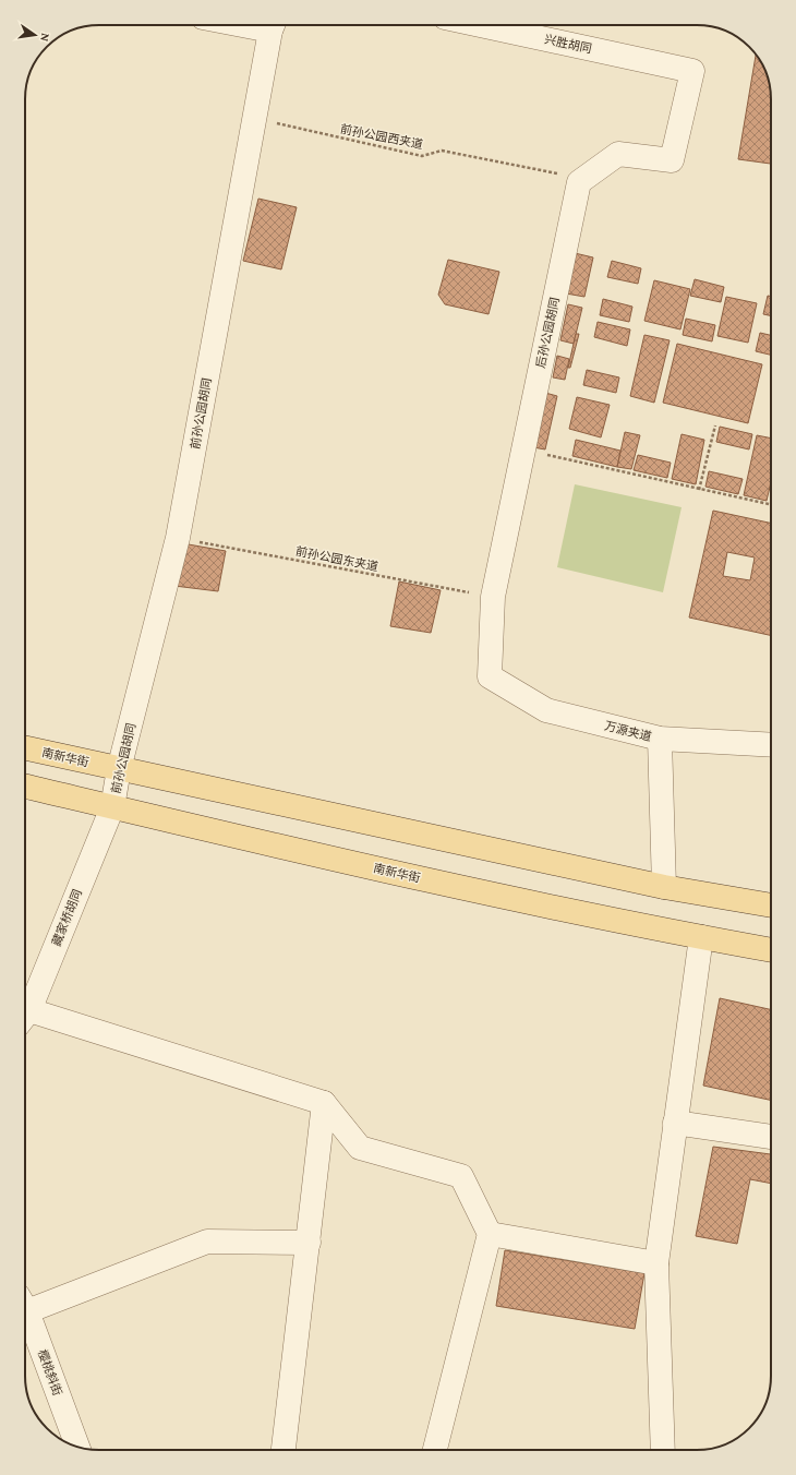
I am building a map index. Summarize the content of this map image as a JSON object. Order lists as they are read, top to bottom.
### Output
{
  "streets": {
    "main road": ["南新华街"],
    "street": [
      "兴胜胡同",
      "后孙公园胡同",
      "前孙公园胡同",
      "万源夹道",
      "藏家桥胡同",
      "樱桃斜街"
    ],
    "path": ["前孙公园西夹道", "前孙公园东夹道"]
  },
  "crossings": [
    ["兴胜胡同", "前孙公园西夹道"],
    ["兴胜胡同", "后孙公园胡同"],
    ["前孙公园西夹道", "后孙公园胡同"],
    ["前孙公园西夹道", "前孙公园胡同"],
    ["后孙公园胡同", "前孙公园东夹道"],
    ["后孙公园胡同", "万源夹道"],
    ["前孙公园胡同", "前孙公园东夹道"],
    ["前孙公园胡同", "南新华街"],
    ["前孙公园胡同", "藏家桥胡同"],
    ["南新华街", "藏家桥胡同"]
  ],
  "north": "right"
}
